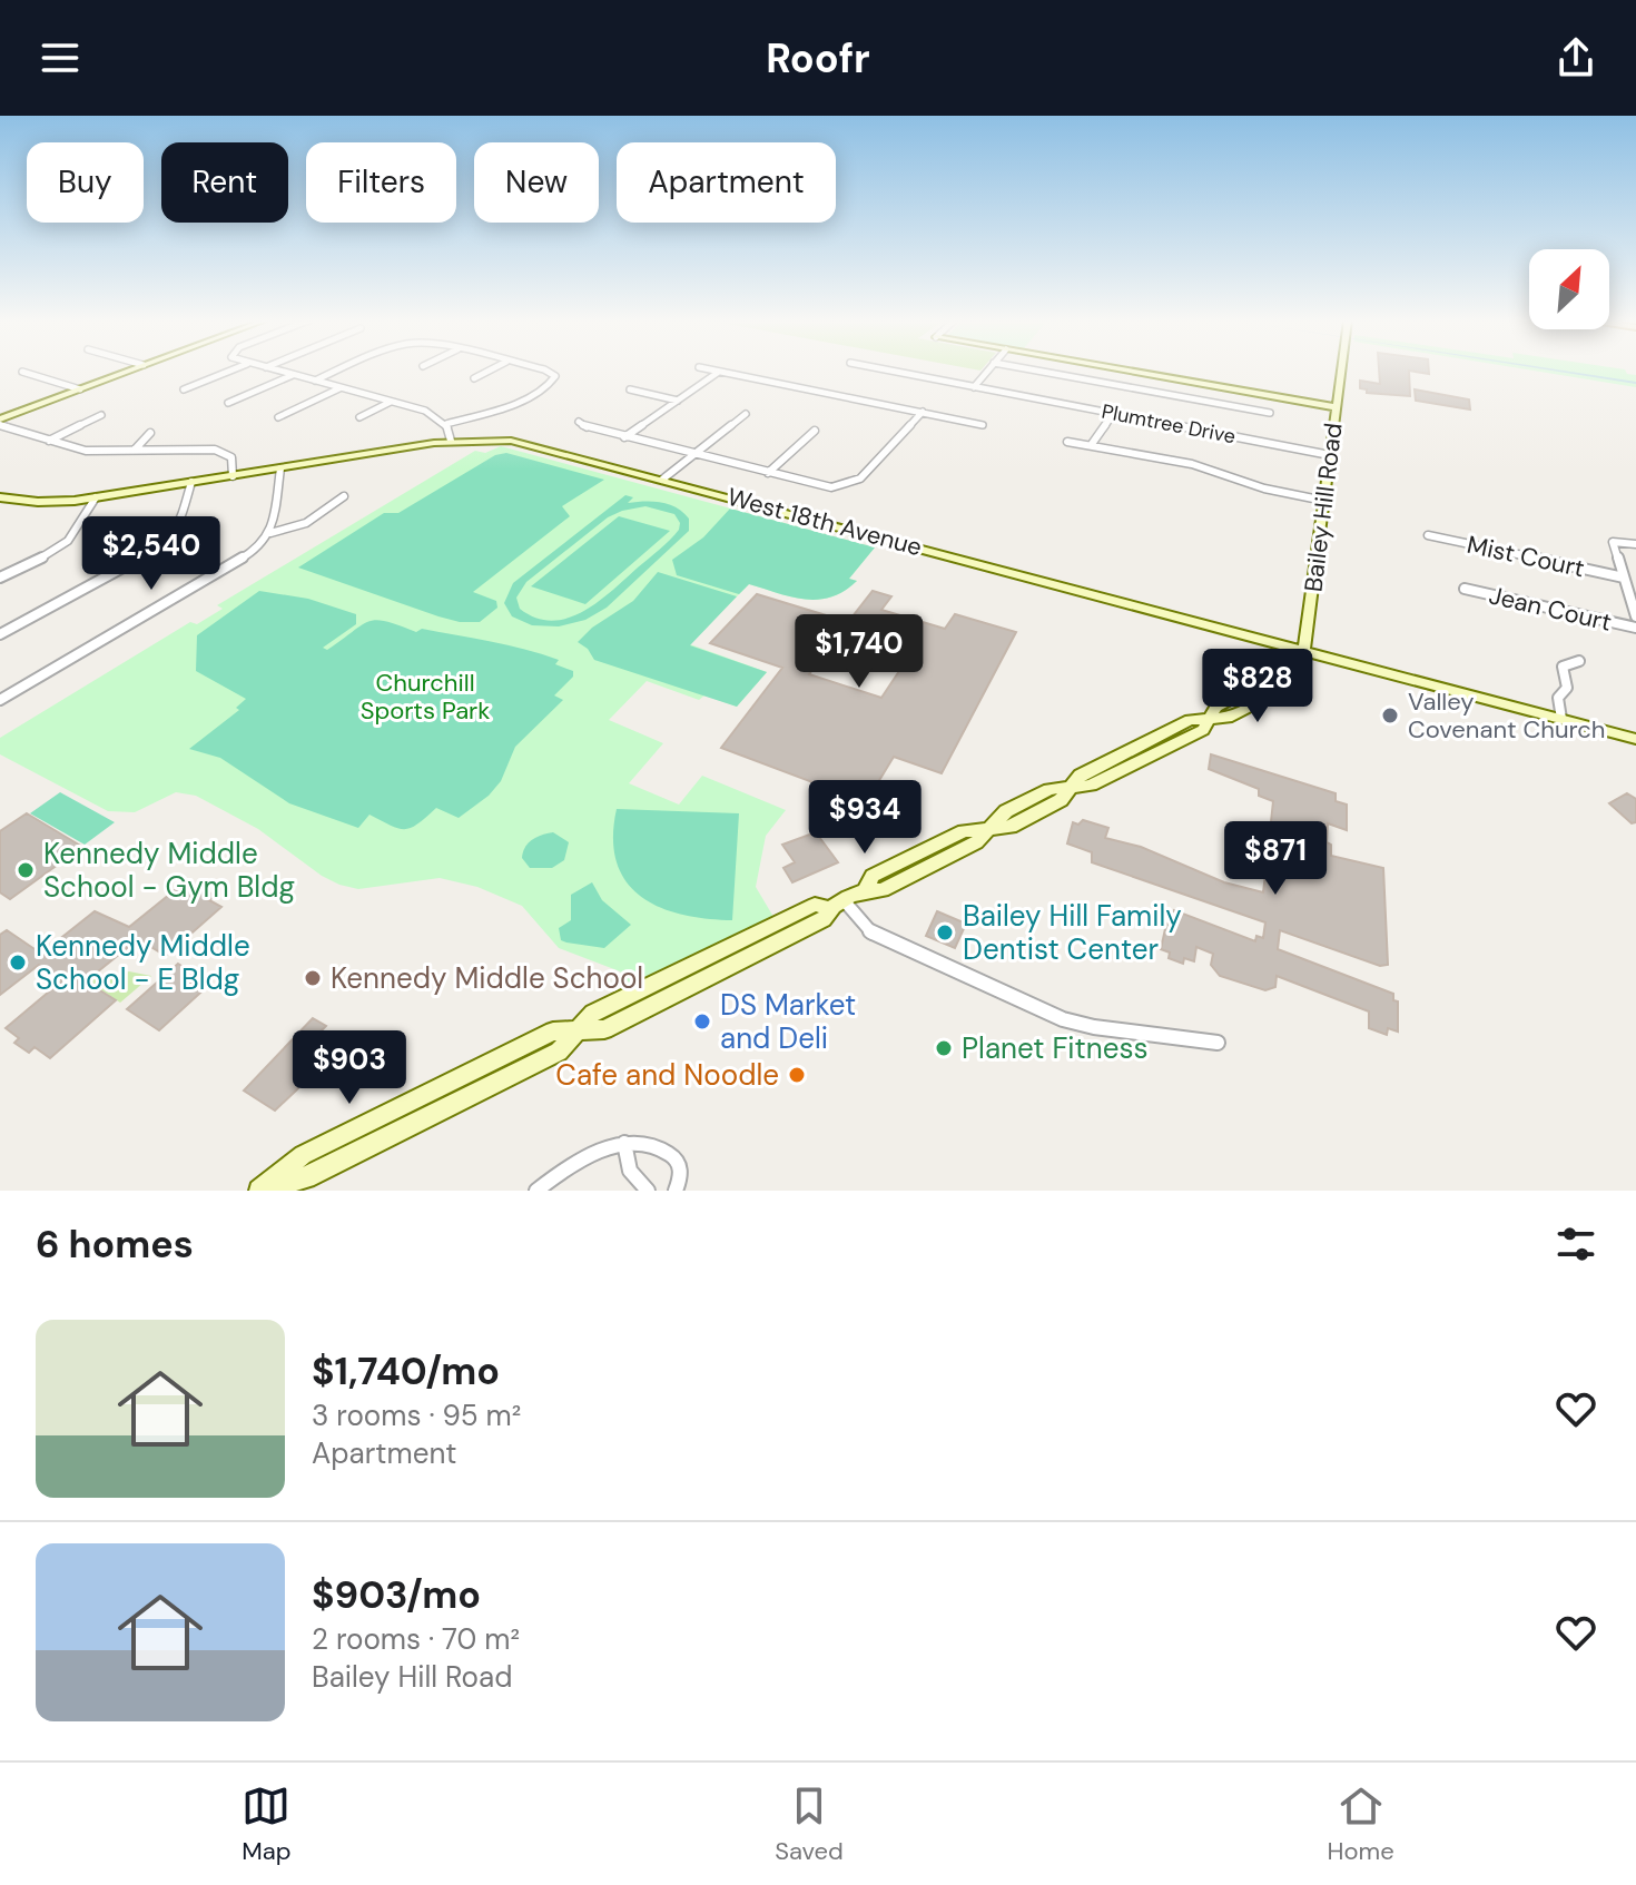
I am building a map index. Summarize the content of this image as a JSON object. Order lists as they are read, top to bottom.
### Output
{
  "streets": {
    "main road": ["Bailey Hill Road", "West 18th Avenue"],
    "street": ["Plumtree Drive", "Mist Court", "Jean Court"]
  },
  "crossings": [
    ["Plumtree Drive", "Bailey Hill Road"],
    ["Bailey Hill Road", "West 18th Avenue"]
  ],
  "parks": ["Churchill Sports Park"],
  "places": [
    "Valley Covenant Church",
    "Kennedy Middle School - Gym Bldg",
    "Bailey Hill Family Dentist Center",
    "Kennedy Middle School - E Bldg",
    "Kennedy Middle School",
    "DS Market and Deli",
    "Planet Fitness",
    "Cafe and Noodle"
  ],
  "north": "top right",
  "page": {
    "header": "Roofr",
    "chip": [
      "Buy",
      "Rent",
      "Filters",
      "New",
      "Apartment"
    ],
    "price": [
      "$2,540",
      "$1,740",
      "$828",
      "$934",
      "$871",
      "$903"
    ],
    "heading": "6 homes",
    "list": [
      {
        "name": "$1,740/mo",
        "note": "3 rooms · 95 m² · Apartment"
      },
      {
        "name": "$903/mo",
        "note": "2 rooms · 70 m² · Bailey Hill Road"
      }
    ],
    "tabs": ["Map", "Saved", "Home"]
  }
}
